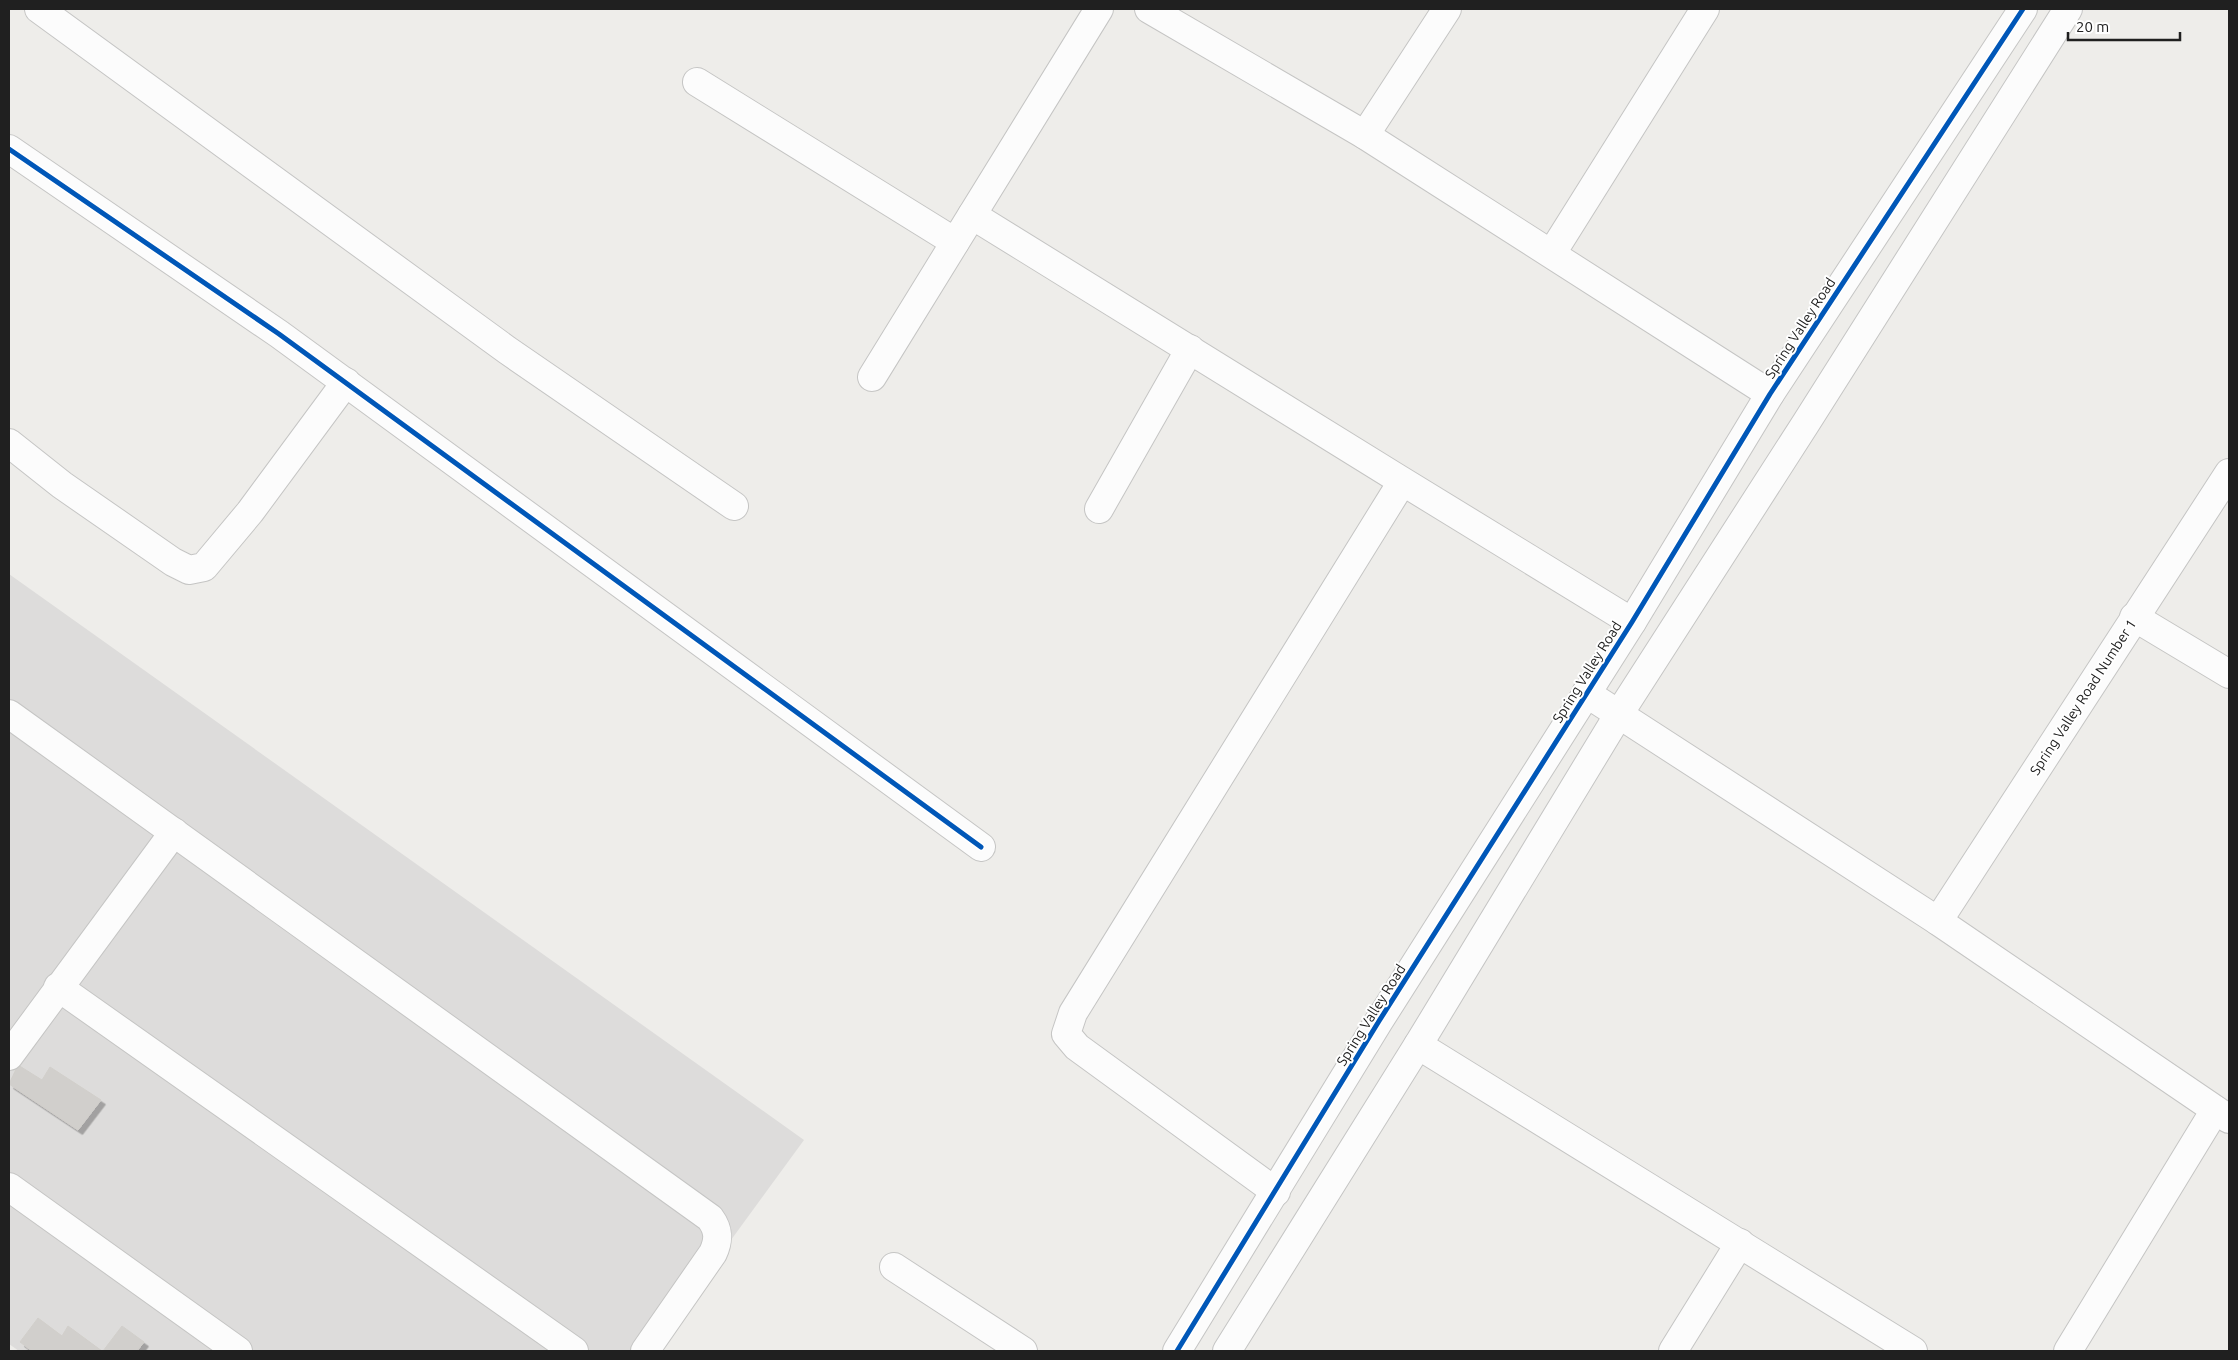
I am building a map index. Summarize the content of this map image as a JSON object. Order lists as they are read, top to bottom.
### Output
{
  "streets": {
    "street": ["Spring Valley Road", "Spring Valley Road Number 1"]
  },
  "scale_bar": "20 m"
}
